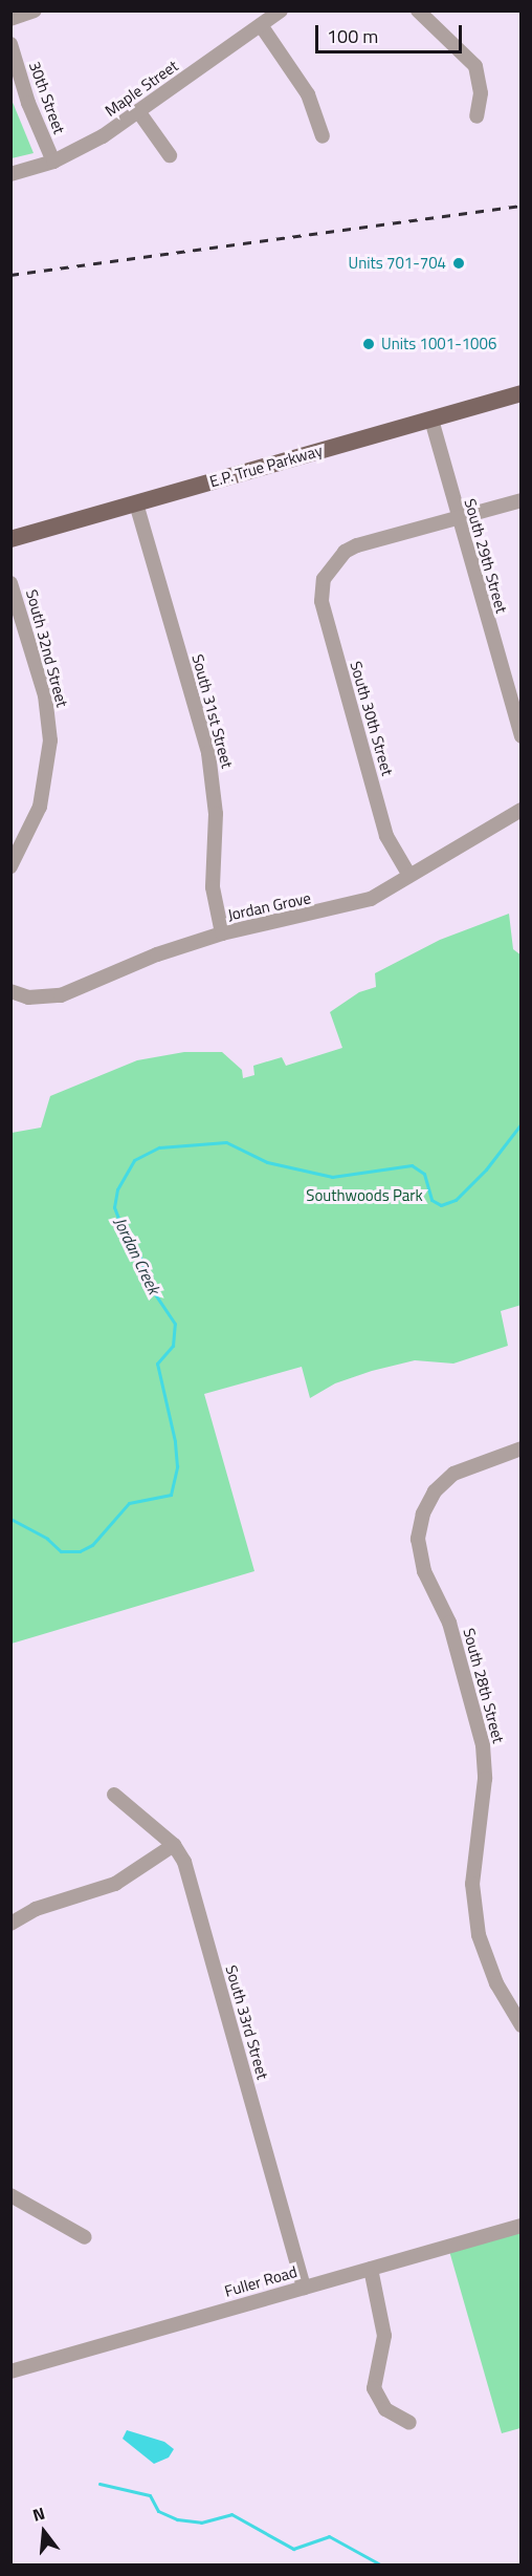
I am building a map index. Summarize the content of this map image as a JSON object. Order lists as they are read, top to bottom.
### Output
{
  "streets": {
    "main road": ["E.P. True Parkway"],
    "street": [
      "Maple Street",
      "30th Street",
      "South 29th Street",
      "South 32nd Street",
      "South 31st Street",
      "South 30th Street",
      "Jordan Grove",
      "South 28th Street",
      "South 33rd Street",
      "Fuller Road"
    ]
  },
  "crossings": [
    ["Maple Street", "30th Street"],
    ["E.P. True Parkway", "South 29th Street"],
    ["E.P. True Parkway", "South 31st Street"],
    ["South 29th Street", "South 30th Street"],
    ["South 31st Street", "Jordan Grove"],
    ["South 30th Street", "Jordan Grove"],
    ["South 33rd Street", "Fuller Road"]
  ],
  "water": ["Jordan Creek"],
  "parks": ["Southwoods Park"],
  "places": ["Units 701-704", "Units 1001-1006"],
  "scale_bar": "100 m",
  "north": "top"
}
